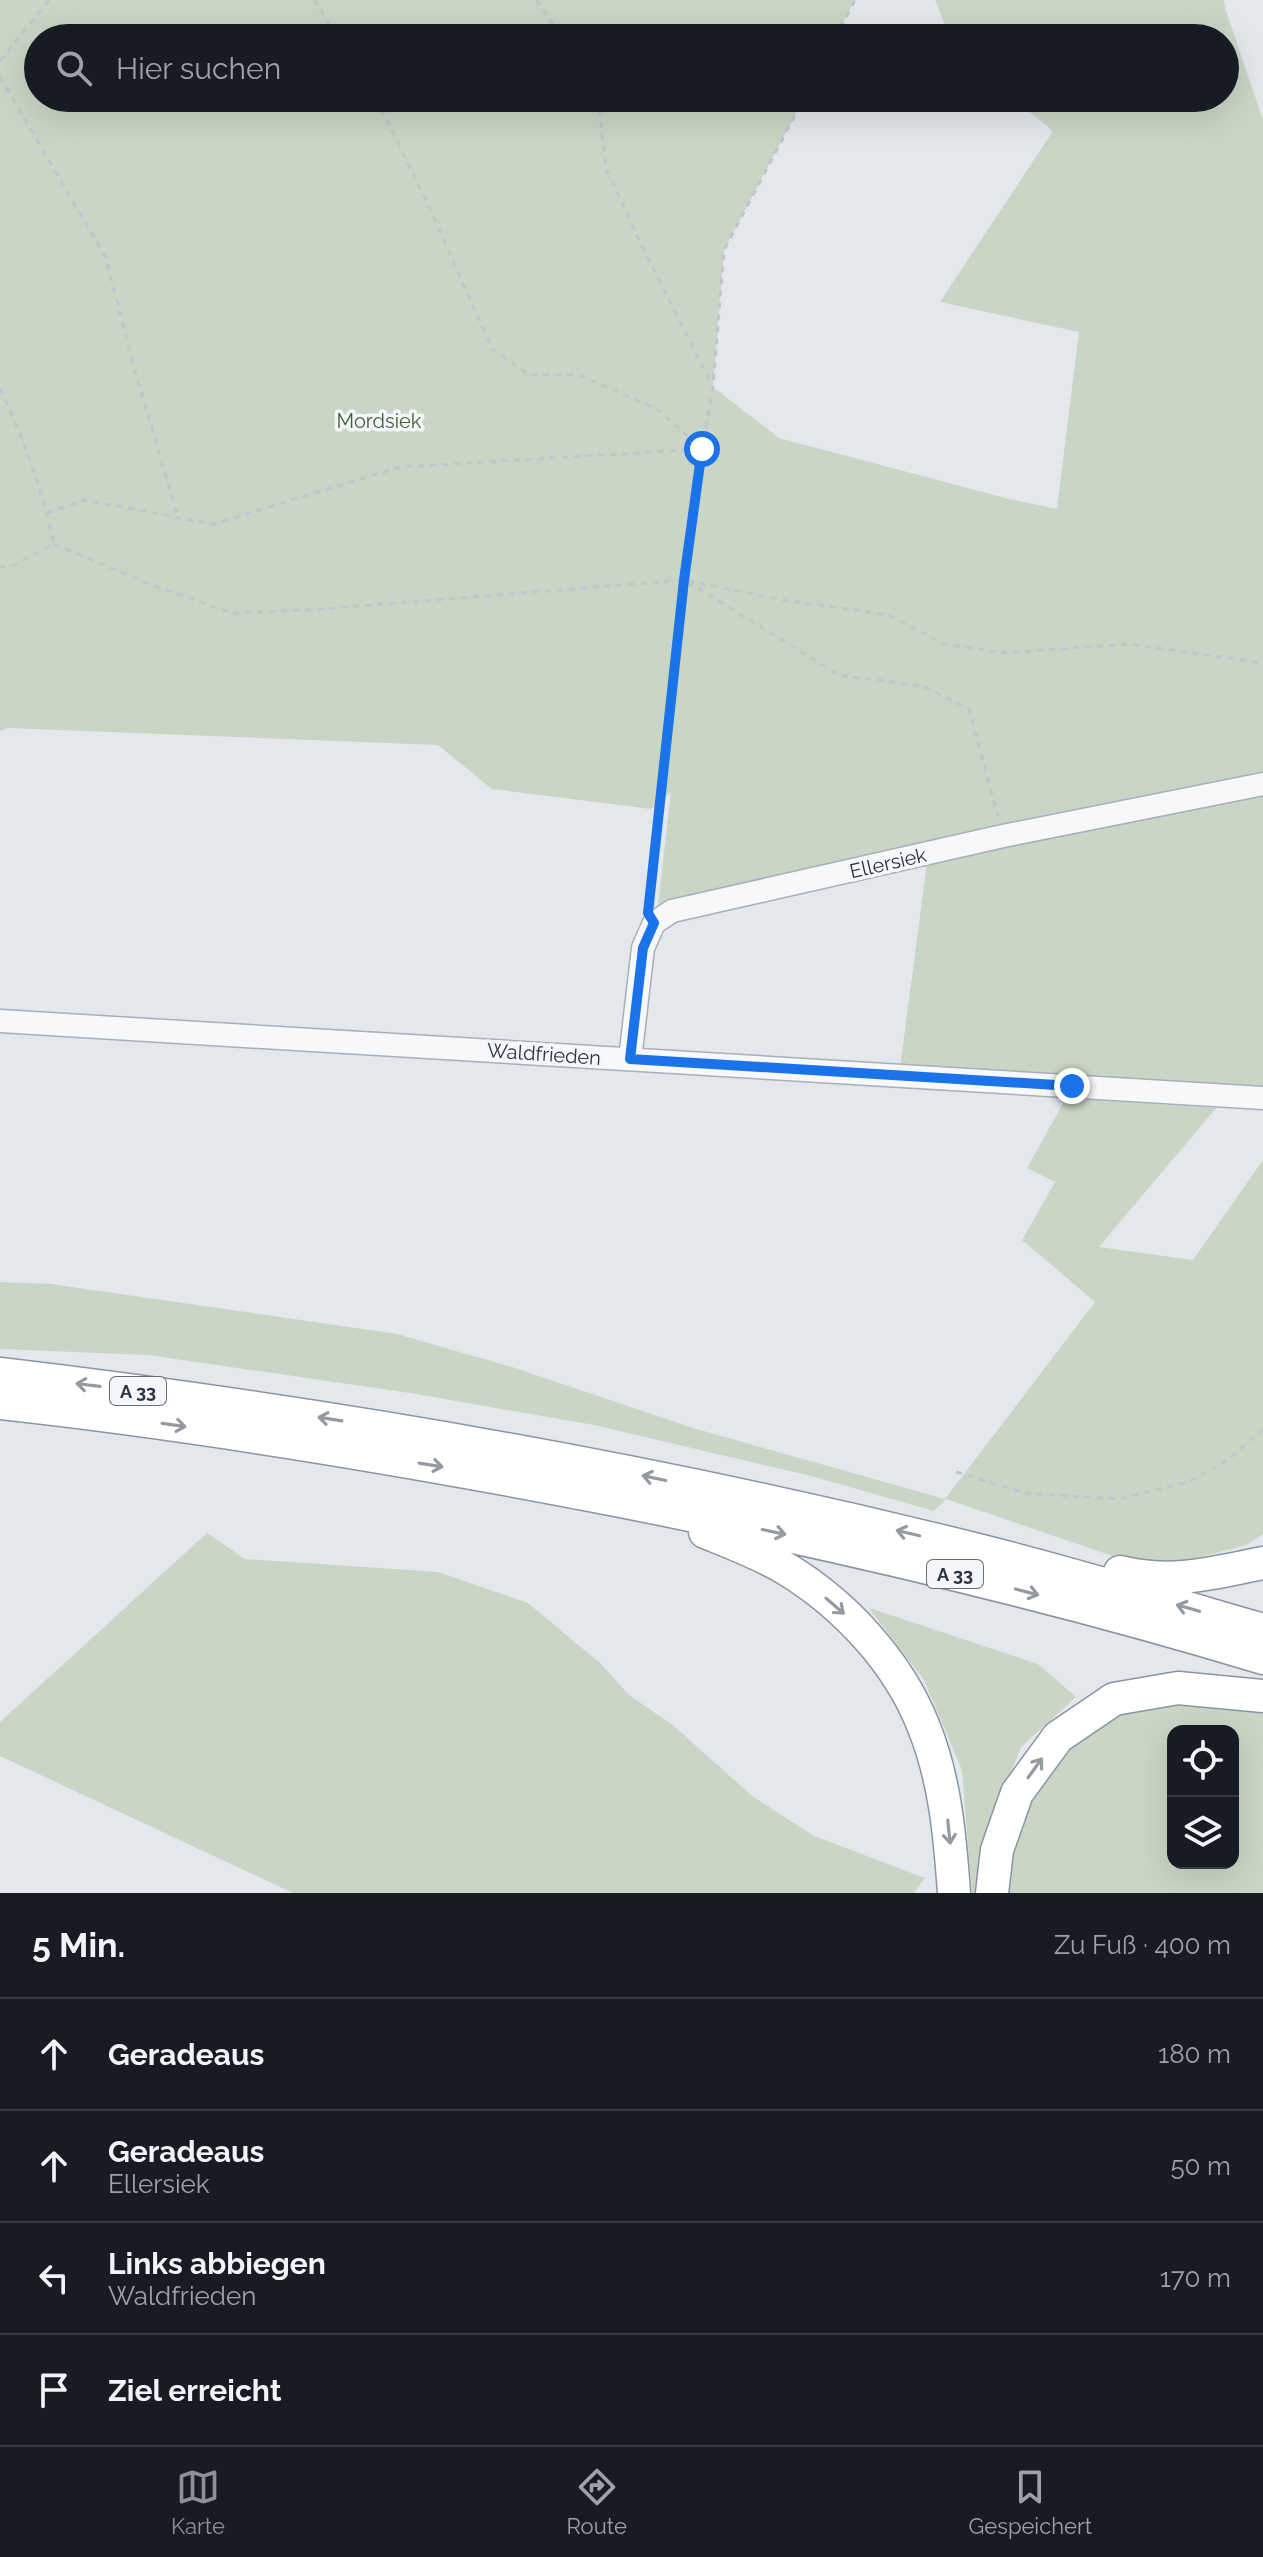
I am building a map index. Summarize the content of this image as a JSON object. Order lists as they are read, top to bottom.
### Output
{
  "streets": {
    "highway": ["A 33"],
    "street": ["Ellersiek", "Waldfrieden"]
  },
  "parks": ["Mordsiek"],
  "page": {
    "search": "Hier suchen",
    "heading": ["5 Min.", "Zu Fuß · 400 m"],
    "list": [
      ["Geradeaus", "180 m"],
      ["Geradeaus", "Ellersiek", "50 m"],
      ["Links abbiegen", "Waldfrieden", "170 m"],
      "Ziel erreicht"
    ],
    "nav": ["Karte", "Route", "Gespeichert"]
  }
}
